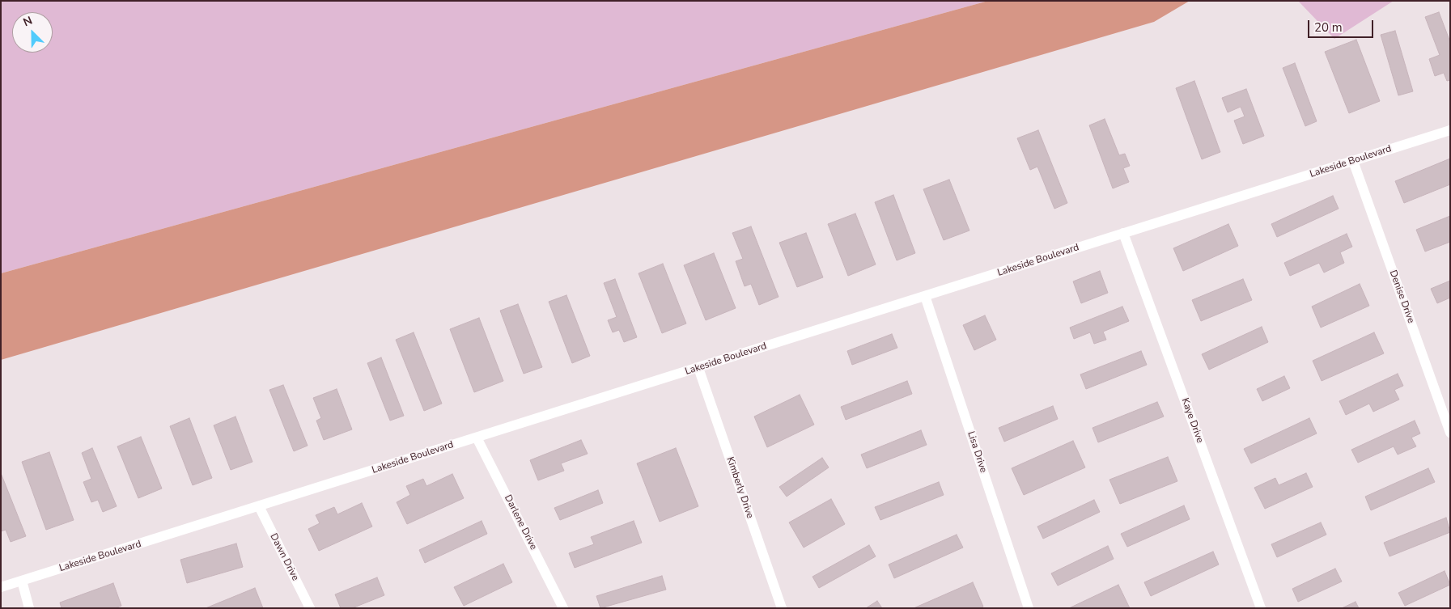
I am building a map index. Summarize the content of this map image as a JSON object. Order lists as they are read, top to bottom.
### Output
{
  "streets": {
    "lane": [
      "Lakeside Boulevard",
      "Denise Drive",
      "Kaye Drive",
      "Lisa Drive",
      "Kimberly Drive",
      "Darlene Drive",
      "Dawn Drive"
    ]
  },
  "crossings": [
    ["Lakeside Boulevard", "Denise Drive"],
    ["Lakeside Boulevard", "Kaye Drive"],
    ["Lakeside Boulevard", "Lisa Drive"],
    ["Lakeside Boulevard", "Kimberly Drive"],
    ["Lakeside Boulevard", "Darlene Drive"],
    ["Lakeside Boulevard", "Dawn Drive"]
  ],
  "scale_bar": "20 m",
  "north": "top left"
}
